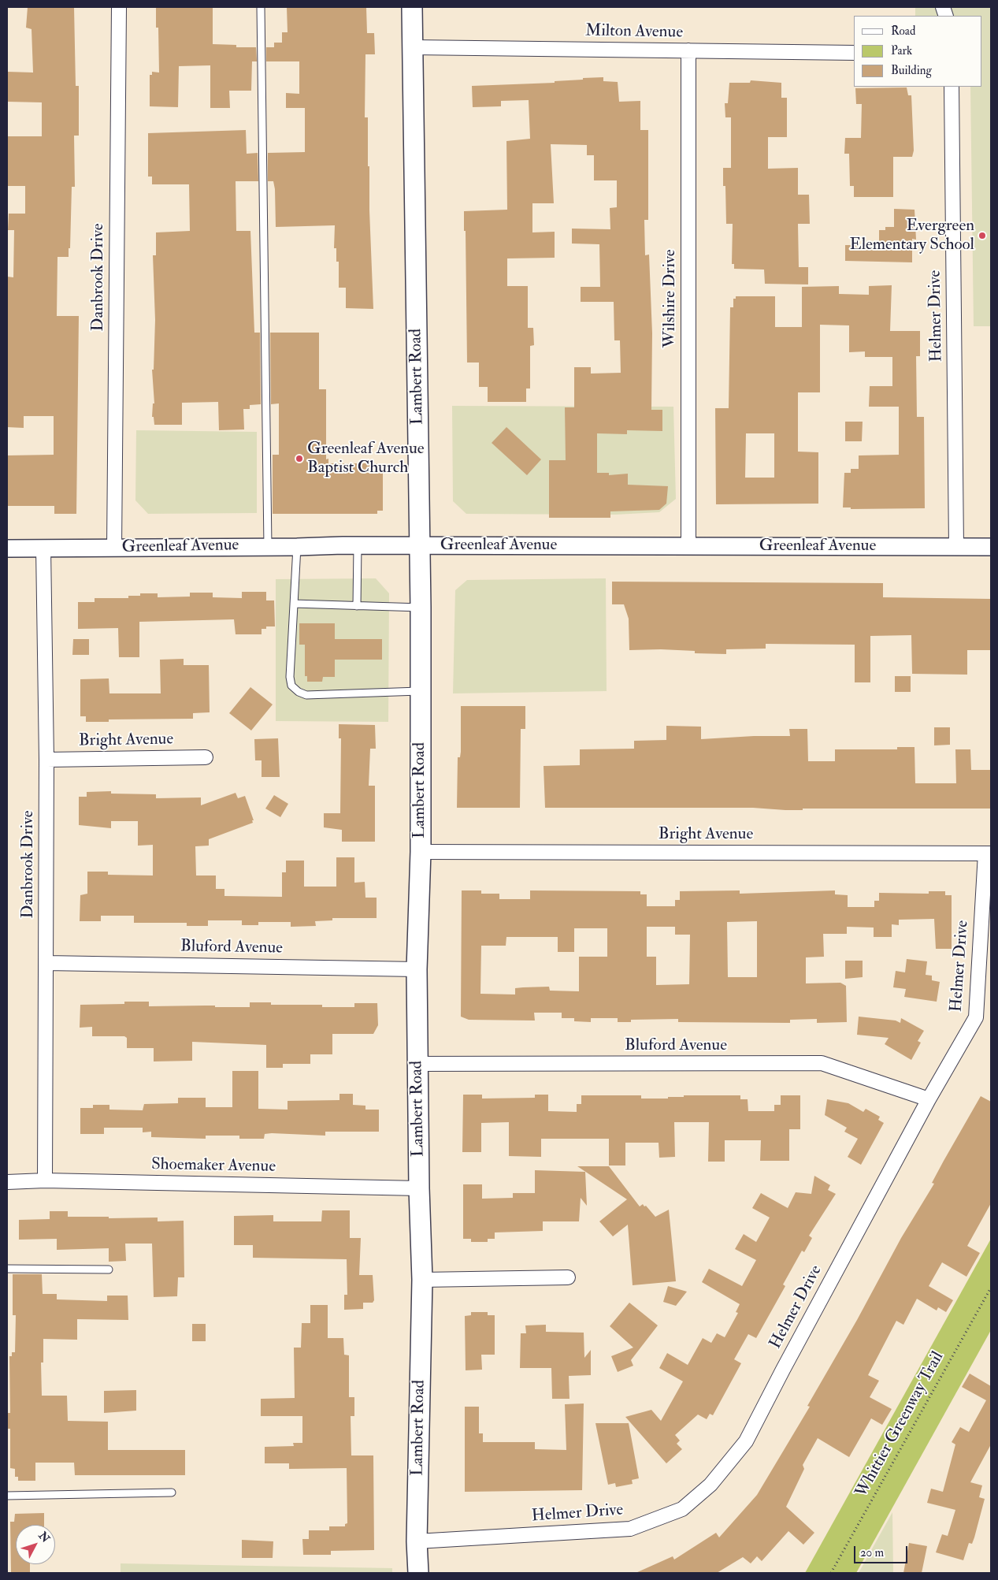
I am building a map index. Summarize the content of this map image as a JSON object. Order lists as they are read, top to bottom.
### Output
{
  "streets": {
    "main road": ["Lambert Road"],
    "street": [
      "Milton Avenue",
      "Danbrook Drive",
      "Wilshire Drive",
      "Helmer Drive",
      "Greenleaf Avenue",
      "Bright Avenue",
      "Bluford Avenue",
      "Shoemaker Avenue"
    ],
    "path": ["Whittier Greenway Trail"]
  },
  "crossings": [
    ["Milton Avenue", "Wilshire Drive"],
    ["Milton Avenue", "Lambert Road"],
    ["Danbrook Drive", "Greenleaf Avenue"],
    ["Danbrook Drive", "Bright Avenue"],
    ["Danbrook Drive", "Bluford Avenue"],
    ["Danbrook Drive", "Shoemaker Avenue"],
    ["Wilshire Drive", "Greenleaf Avenue"],
    ["Helmer Drive", "Lambert Road"],
    ["Helmer Drive", "Greenleaf Avenue"],
    ["Helmer Drive", "Bright Avenue"],
    ["Helmer Drive", "Bluford Avenue"],
    ["Lambert Road", "Greenleaf Avenue"],
    ["Lambert Road", "Bright Avenue"],
    ["Lambert Road", "Bluford Avenue"],
    ["Lambert Road", "Shoemaker Avenue"]
  ],
  "places": ["Evergreen Elementary School", "Greenleaf Avenue Baptist Church"],
  "legend": ["Road", "Park", "Building"],
  "scale_bar": "20 m",
  "north": "top right"
}
